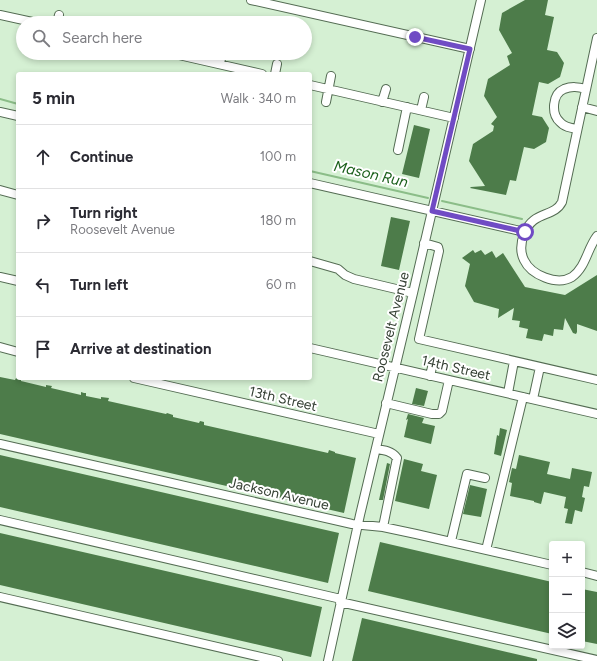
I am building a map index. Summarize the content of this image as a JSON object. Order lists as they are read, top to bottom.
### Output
{
  "streets": {
    "street": [
      "Roosevelt Avenue",
      "14th Street",
      "13th Street",
      "Jackson Avenue"
    ]
  },
  "crossings": [
    ["Roosevelt Avenue", "14th Street"],
    ["Roosevelt Avenue", "13th Street"],
    ["Roosevelt Avenue", "Jackson Avenue"]
  ],
  "water": ["Mason Run"],
  "page": {
    "search": "Search here",
    "heading": ["5 min", "Walk · 340 m"],
    "list": [
      ["Continue", "100 m"],
      ["Turn right", "Roosevelt Avenue", "180 m"],
      ["Turn left", "60 m"],
      "Arrive at destination"
    ],
    "map_buttons": ["+", "−"]
  }
}
